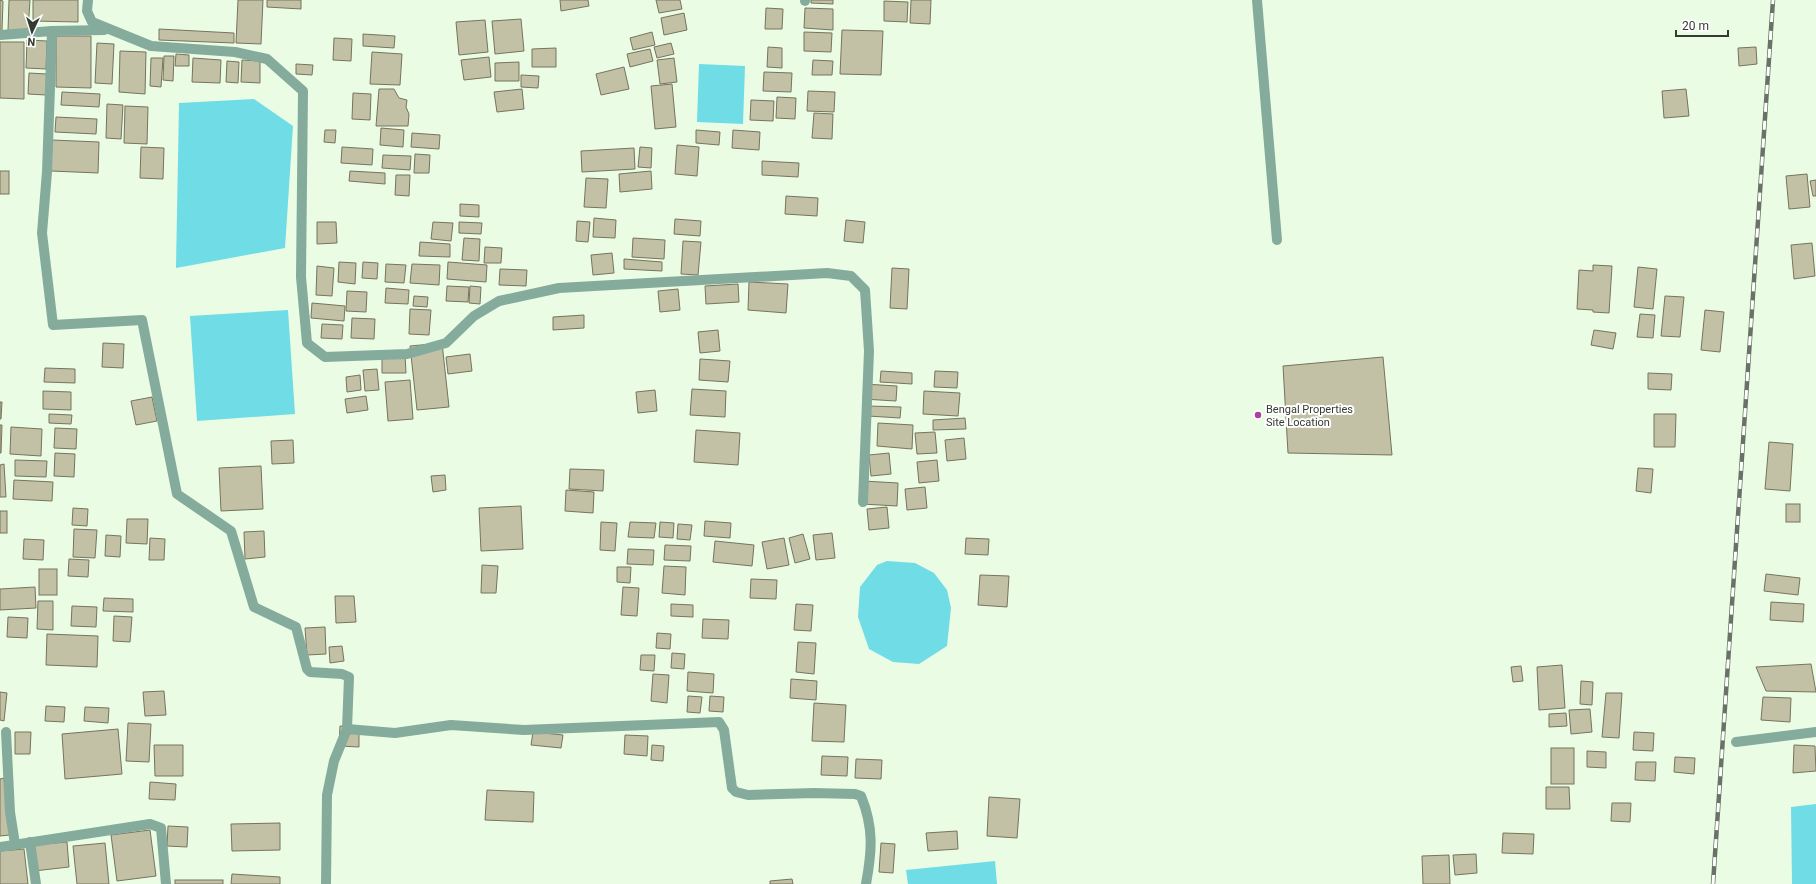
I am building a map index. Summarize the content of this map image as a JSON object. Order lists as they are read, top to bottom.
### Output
{
  "places": ["Bengal Properties Site Location"],
  "scale_bar": "20 m",
  "north": "bottom"
}
